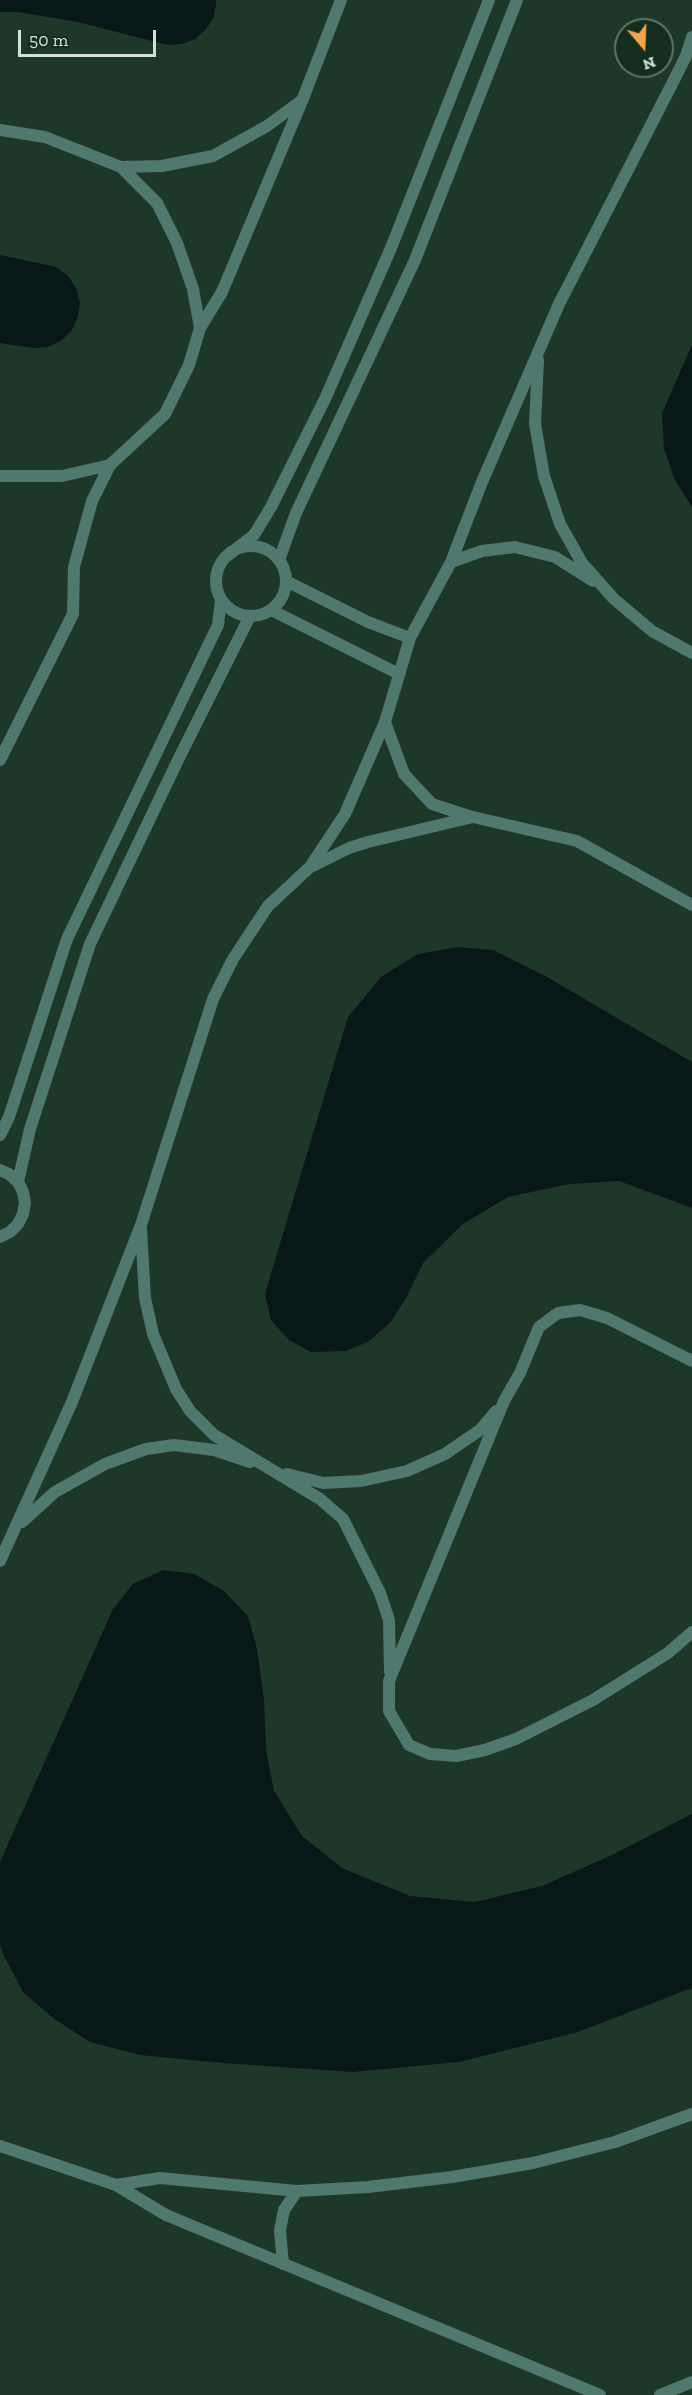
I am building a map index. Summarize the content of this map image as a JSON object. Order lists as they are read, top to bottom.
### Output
{
  "scale_bar": "50 m",
  "north": "bottom"
}
